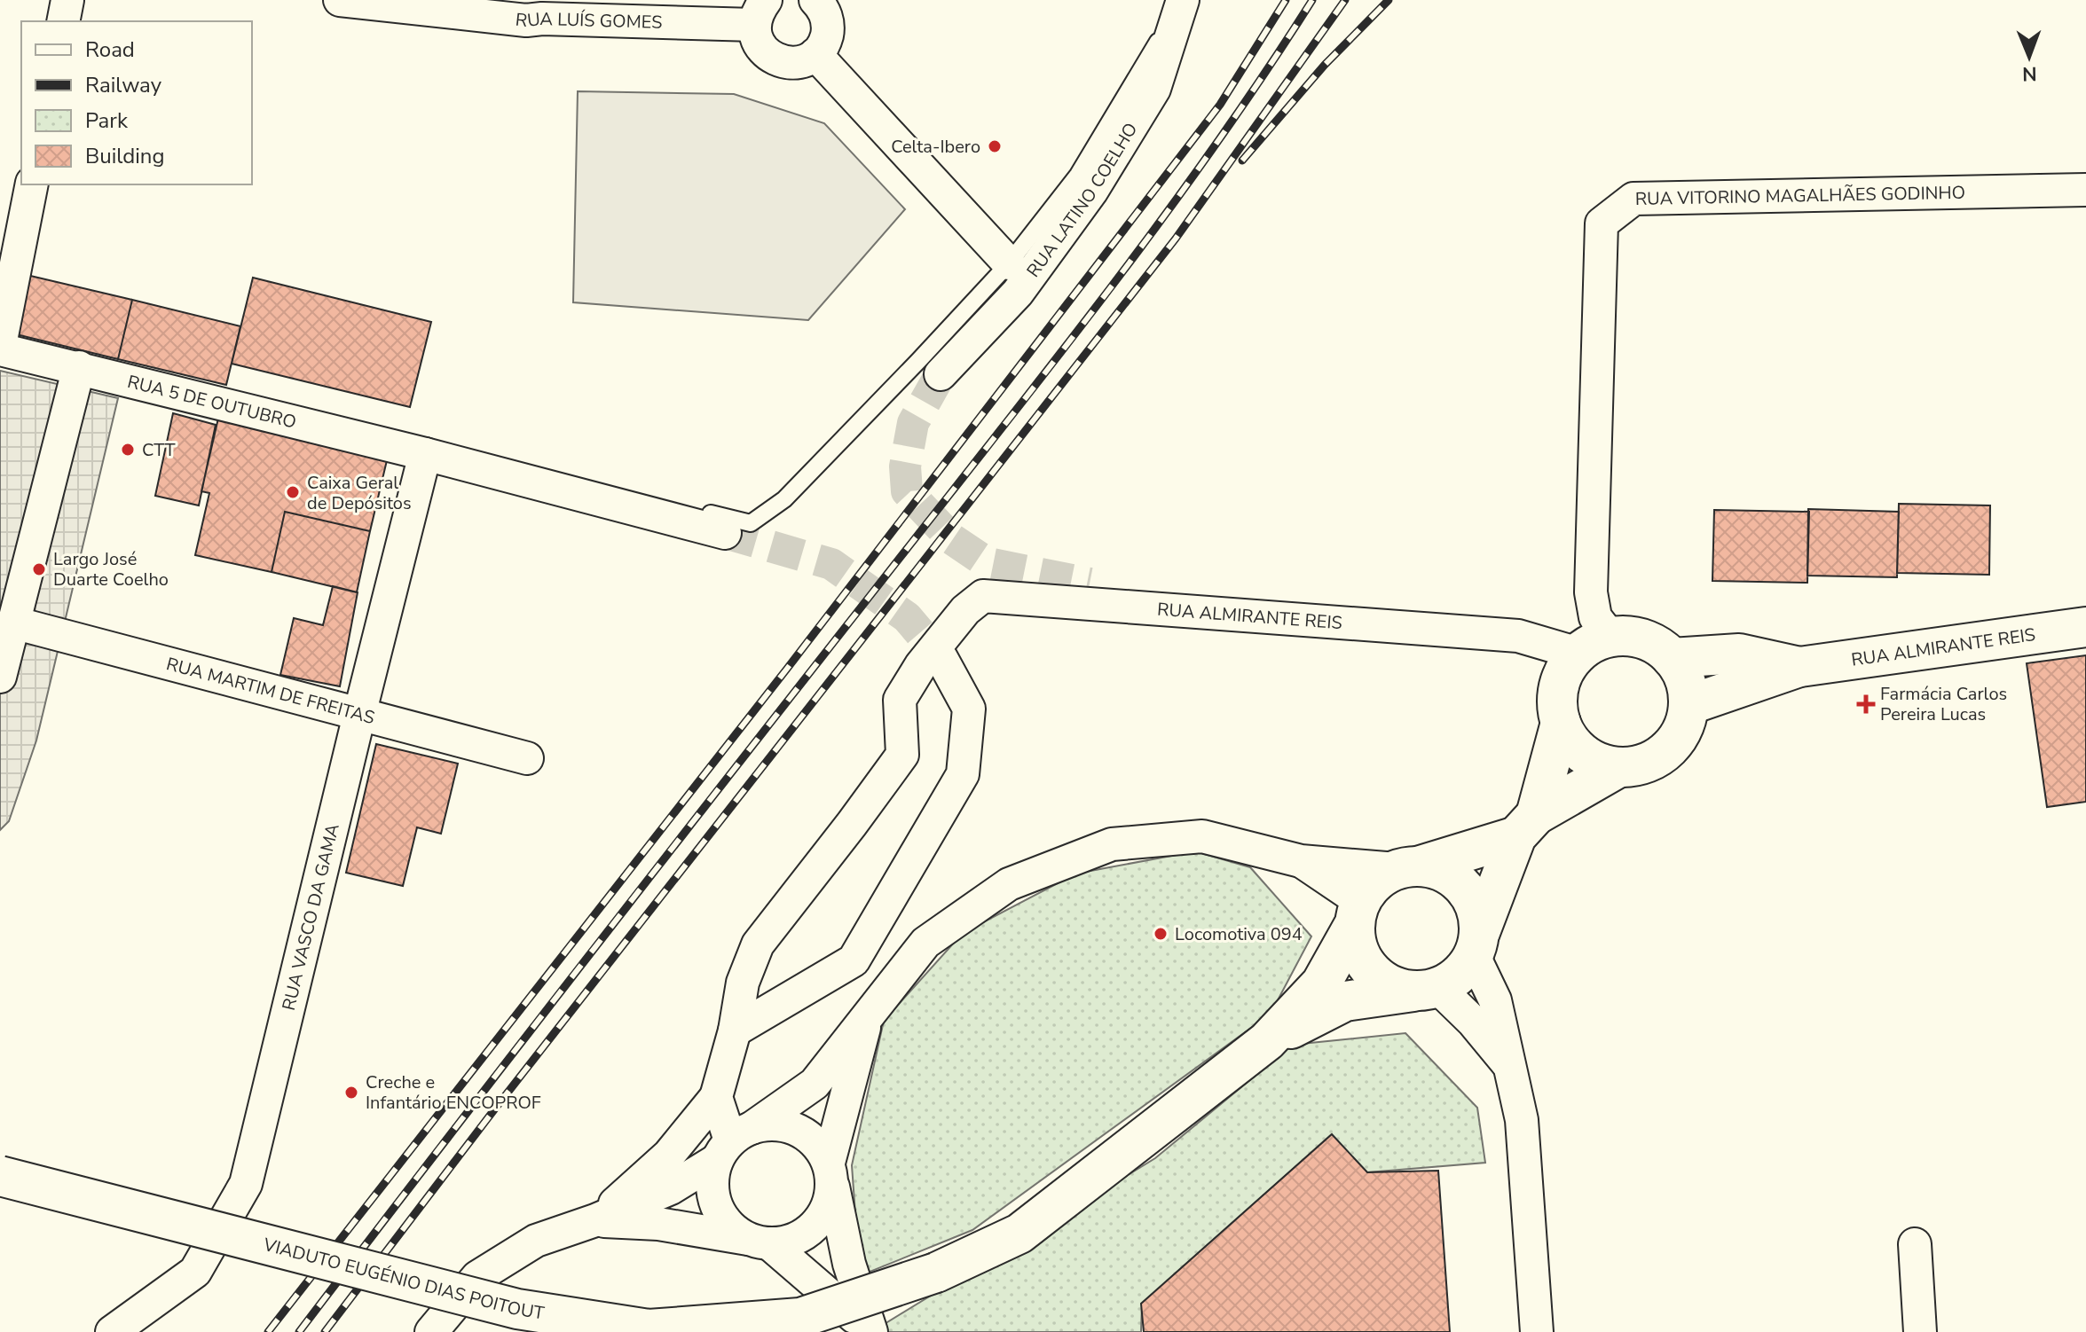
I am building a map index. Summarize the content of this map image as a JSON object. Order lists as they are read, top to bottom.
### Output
{
  "streets": {
    "main road": ["RUA ALMIRANTE REIS", "VIADUTO EUGÉNIO DIAS POITOUT"],
    "street": [
      "RUA LUÍS GOMES",
      "RUA VITORINO MAGALHÃES GODINHO",
      "RUA LATINO COELHO",
      "RUA 5 DE OUTUBRO",
      "RUA MARTIM DE FREITAS",
      "RUA VASCO DA GAMA"
    ]
  },
  "crossings": [
    ["RUA VITORINO MAGALHÃES GODINHO", "RUA ALMIRANTE REIS"],
    ["RUA LATINO COELHO", "RUA 5 DE OUTUBRO"],
    ["RUA 5 DE OUTUBRO", "RUA VASCO DA GAMA"],
    ["RUA MARTIM DE FREITAS", "RUA VASCO DA GAMA"]
  ],
  "places": {
    "other": [
      "Celta-Ibero",
      "CTT",
      "Caixa Geral de Depósitos",
      "Largo José Duarte Coelho",
      "Locomotiva 094",
      "Creche e Infantário ENCOPROF"
    ],
    "health": ["Farmácia Carlos Pereira Lucas"]
  },
  "legend": [
    "Road",
    "Railway",
    "Park",
    "Building"
  ],
  "north": "bottom"
}
